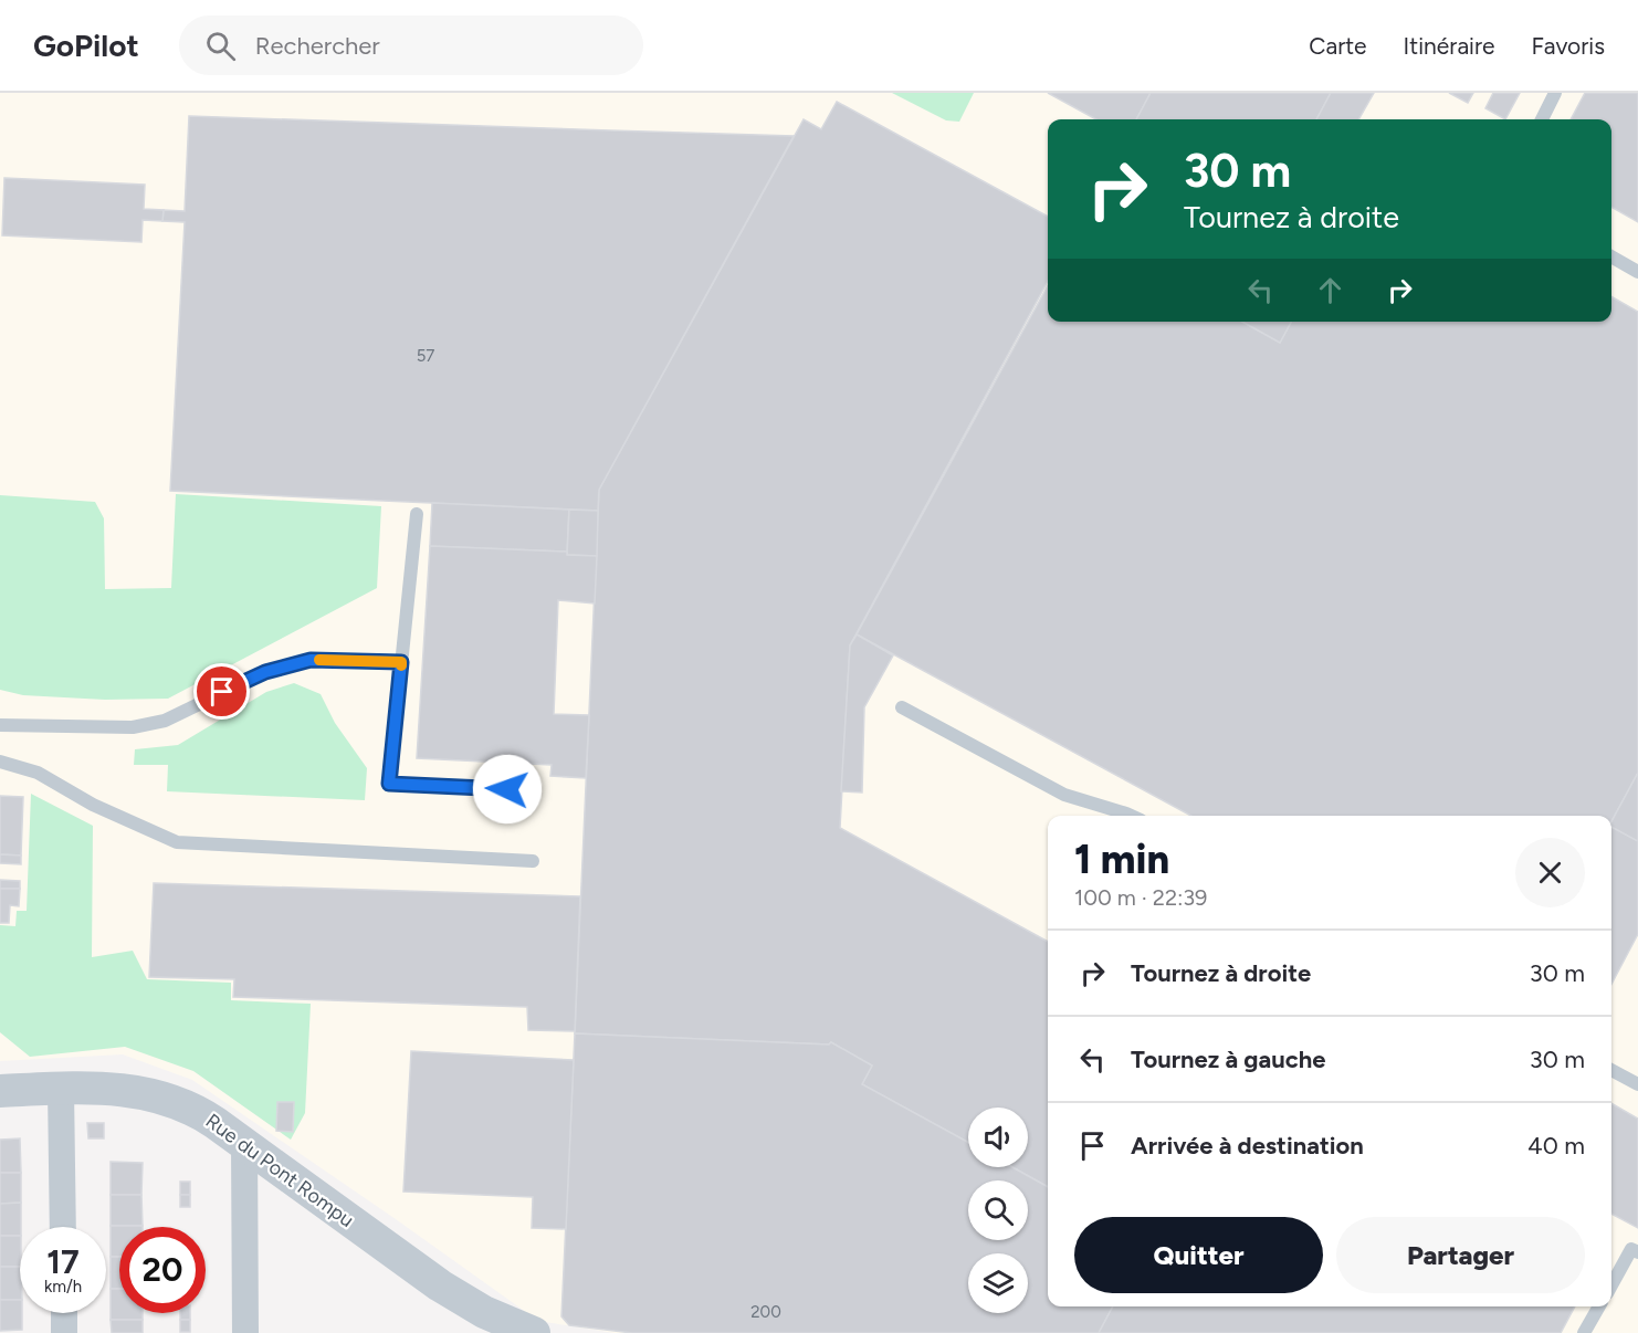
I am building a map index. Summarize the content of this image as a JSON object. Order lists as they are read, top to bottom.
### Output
{
  "streets": {
    "street": ["Rue du Pont Rompu"]
  },
  "house_numbers": ["57", "200"],
  "page": {
    "header": "GoPilot",
    "search": "Rechercher",
    "nav": ["Carte", "Itinéraire", "Favoris"],
    "turn": ["30 m", "Tournez à droite"],
    "heading": ["1 min", "100 m · 22:39"],
    "list": [
      {
        "name": "Tournez à droite",
        "value": "30 m"
      },
      {
        "name": "Tournez à gauche",
        "value": "30 m"
      },
      {
        "name": "Arrivée à destination",
        "value": "40 m"
      }
    ],
    "buttons": ["Quitter", "Partager"],
    "speed": "17 km/h",
    "limit": "20"
  }
}
